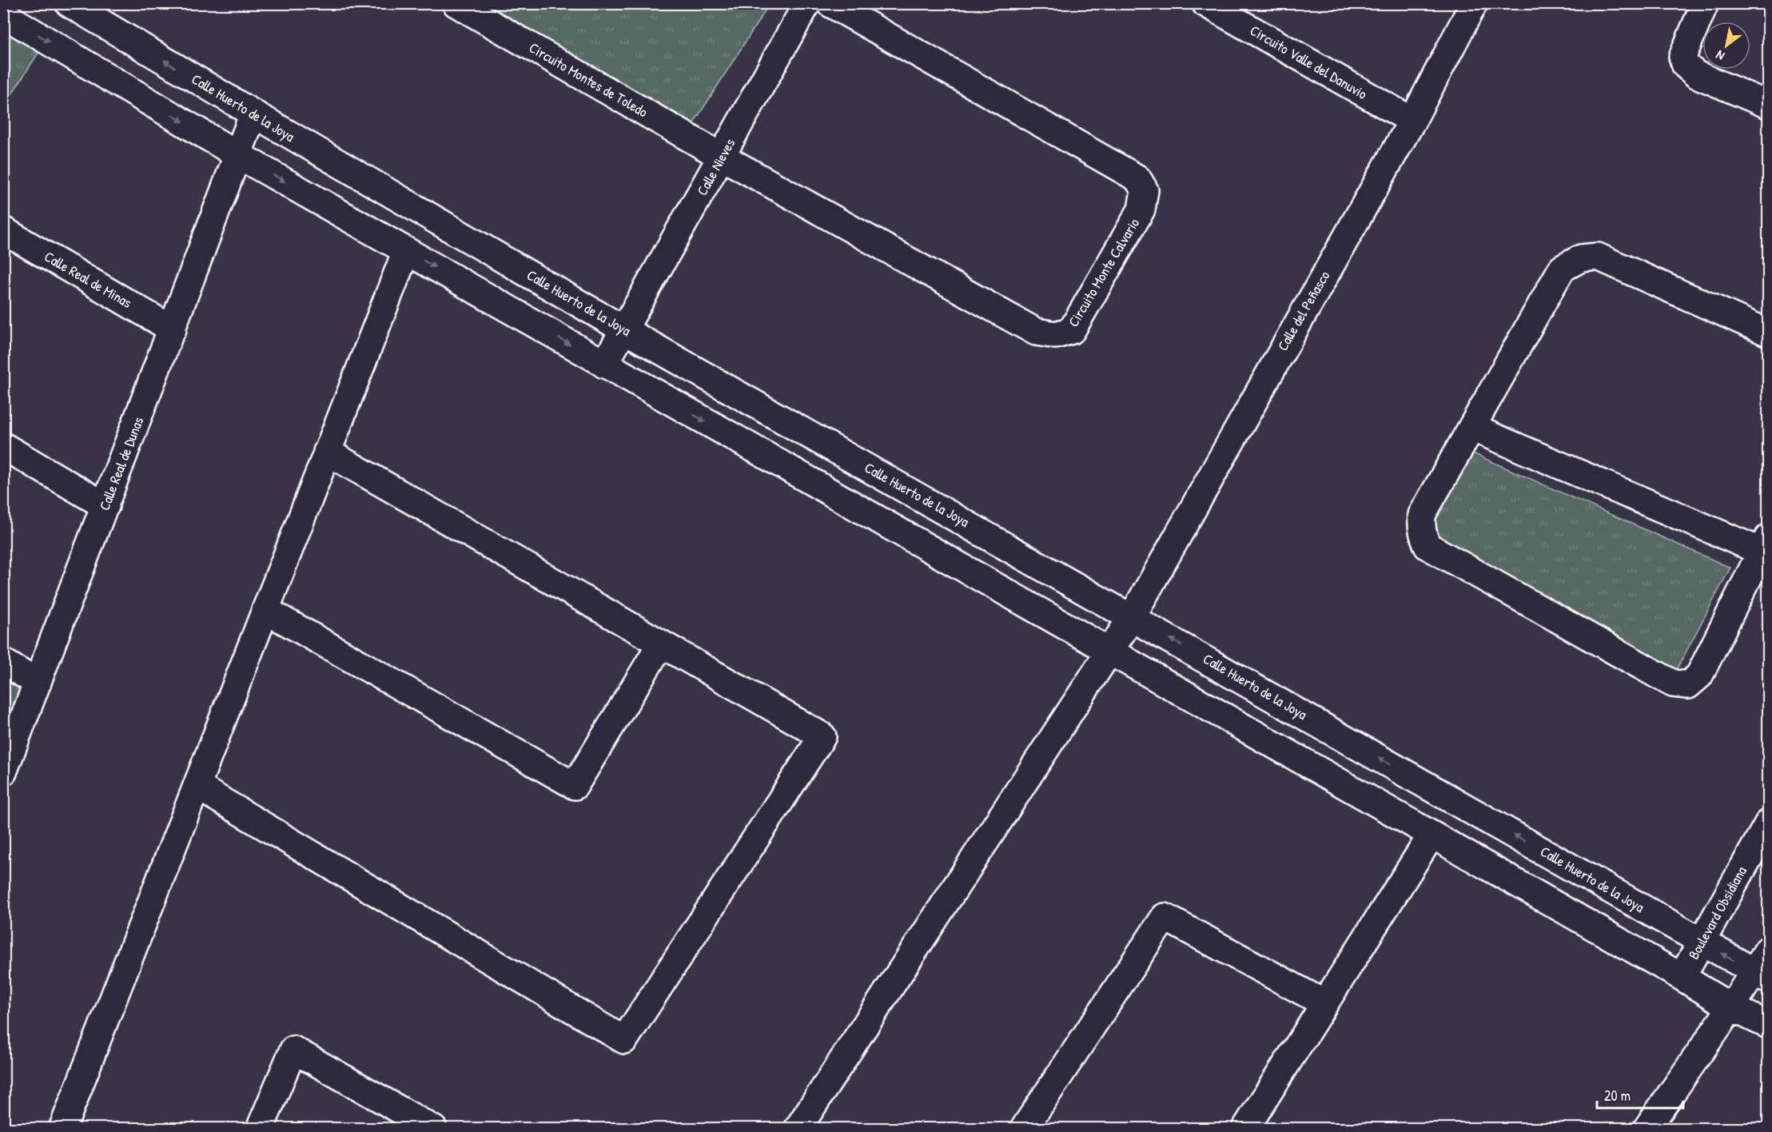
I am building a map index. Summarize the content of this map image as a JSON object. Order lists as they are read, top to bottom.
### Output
{
  "streets": {
    "street": [
      "Circuito Valle del Danuvio",
      "Circuito Montes de Toledo",
      "Calle Huerto de la Joya",
      "Calle Nieves",
      "Circuito Monte Calvario",
      "Calle Real de Minas",
      "Calle del Peñasco",
      "Calle Real de Dunas",
      "Boulevard Obsidiana"
    ]
  },
  "crossings": [
    ["Circuito Valle del Danuvio", "Calle del Peñasco"],
    ["Circuito Montes de Toledo", "Calle Nieves"],
    ["Circuito Montes de Toledo", "Circuito Monte Calvario"],
    ["Calle Huerto de la Joya", "Calle Nieves"],
    ["Calle Huerto de la Joya", "Calle del Peñasco"],
    ["Calle Huerto de la Joya", "Calle Real de Dunas"],
    ["Calle Huerto de la Joya", "Boulevard Obsidiana"],
    ["Calle Nieves", "Circuito Monte Calvario"],
    ["Calle Real de Minas", "Calle Real de Dunas"]
  ],
  "scale_bar": "20 m",
  "north": "bottom left"
}
